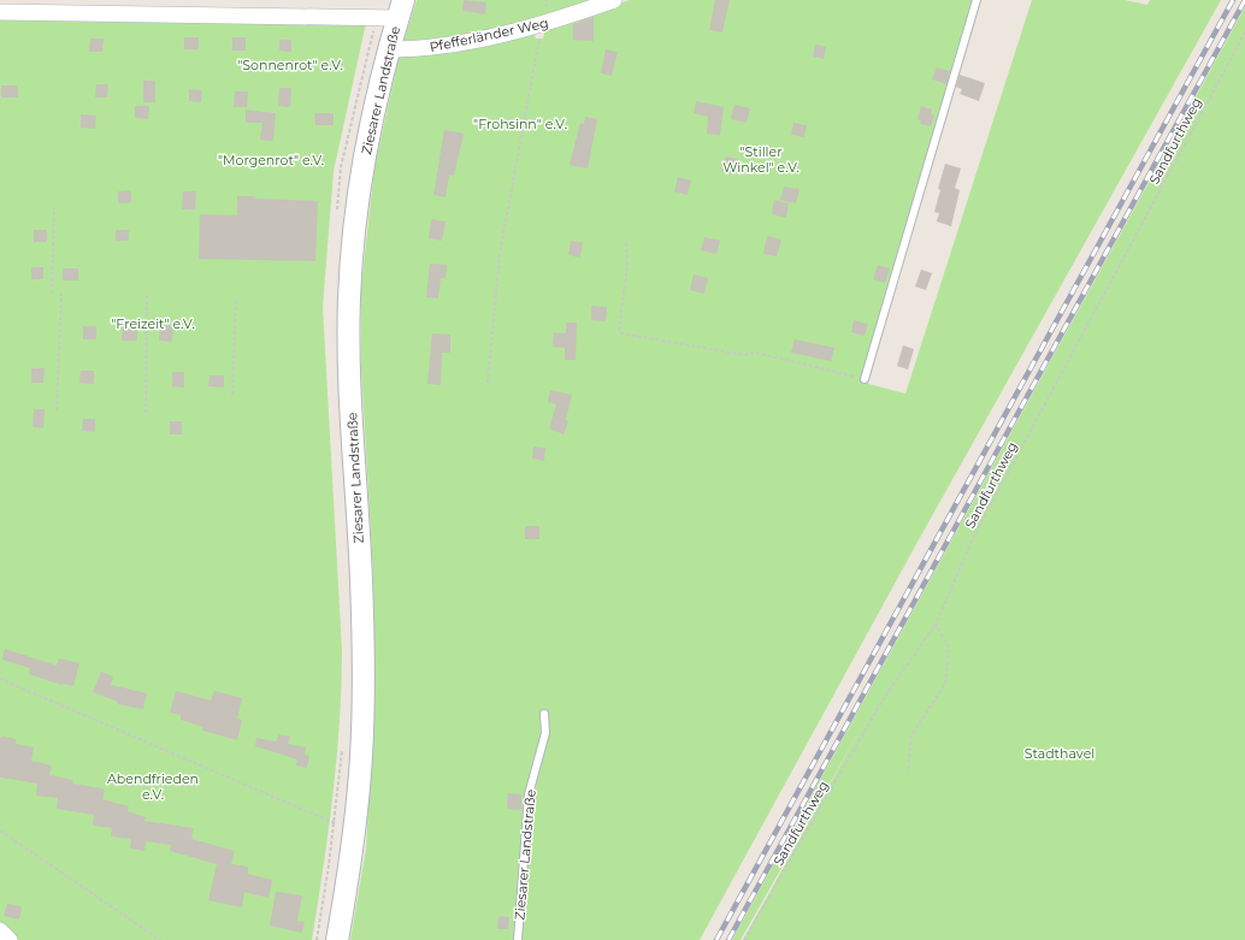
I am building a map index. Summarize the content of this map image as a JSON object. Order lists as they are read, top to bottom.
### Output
{
  "streets": {
    "main road": ["Ziesarer Landstraße"],
    "street": ["Pfefferländer Weg"],
    "path": ["Sandfurthweg"]
  },
  "crossings": [
    ["Pfefferländer Weg", "Ziesarer Landstraße"]
  ],
  "parks": [
    "\"Sonnenrot\" e.V.",
    "\"Frohsinn\" e.V.",
    "\"Stiller Winkel\" e.V.",
    "\"Morgenrot\" e.V.",
    "\"Freizeit\" e.V.",
    "Stadthavel",
    "Abendfrieden e.V."
  ]
}
